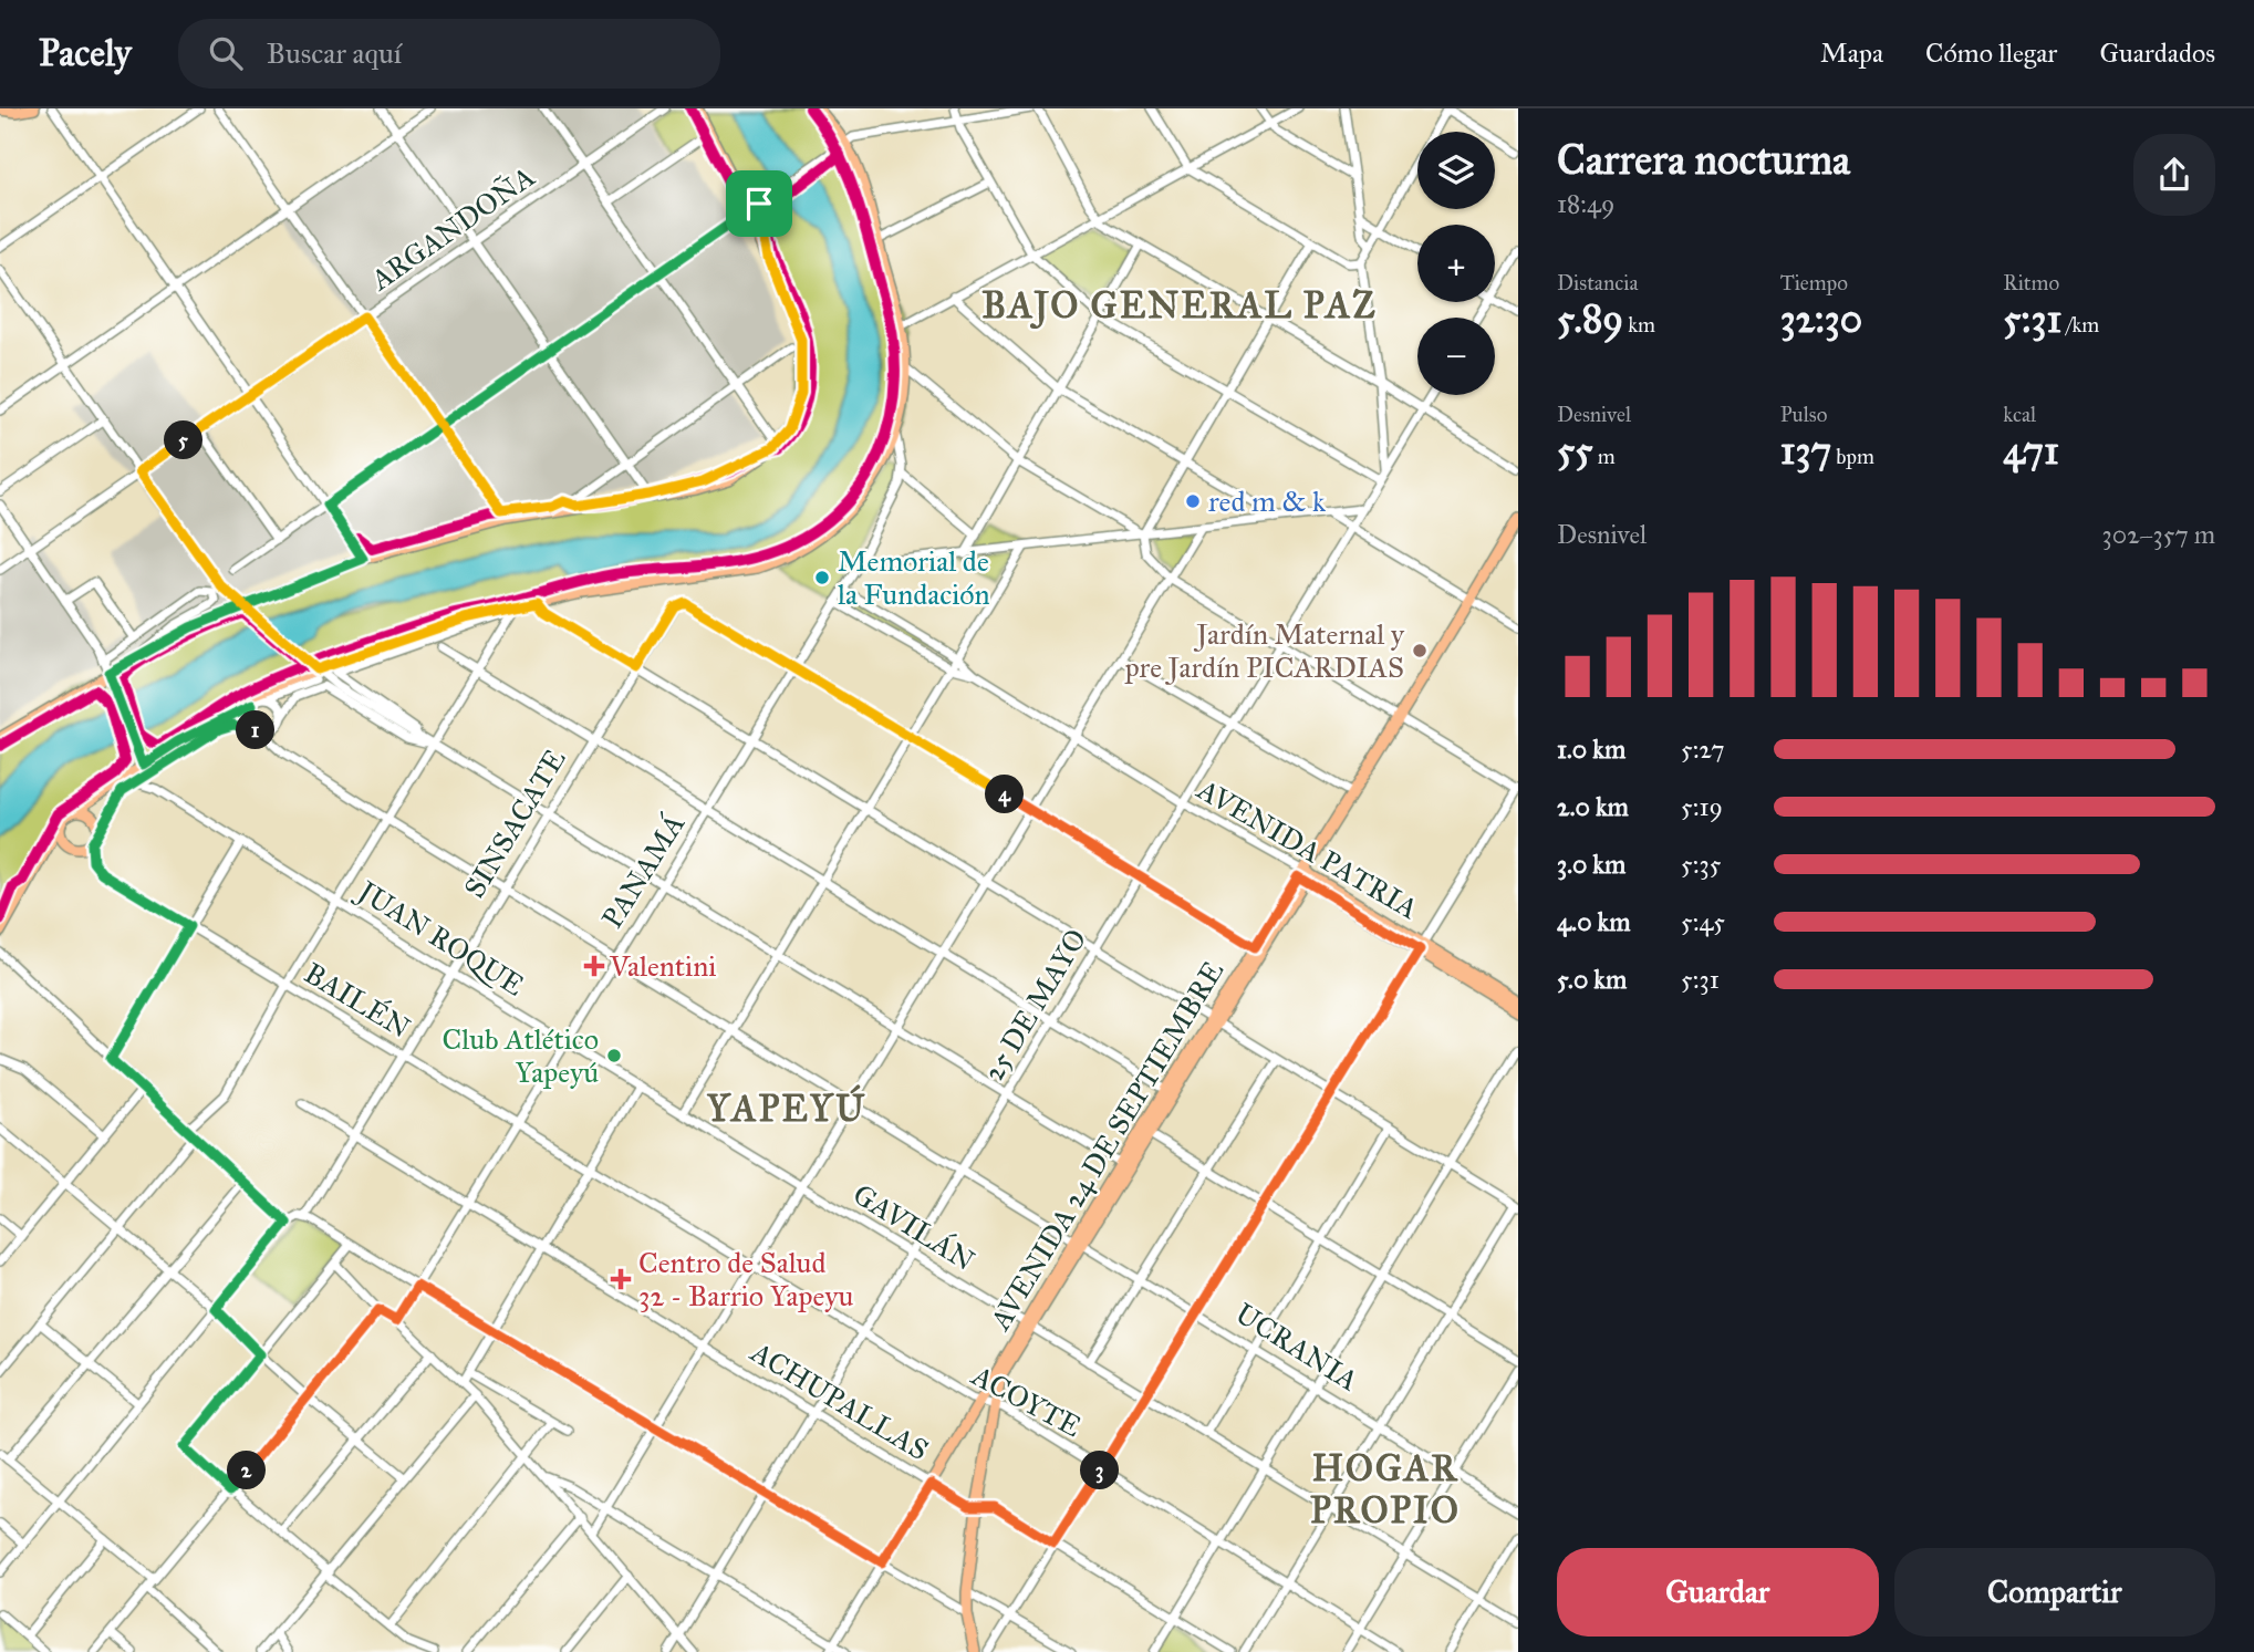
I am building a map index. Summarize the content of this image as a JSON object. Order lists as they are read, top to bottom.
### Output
{
  "streets": {
    "main road": ["AVENIDA PATRIA", "AVENIDA 24 DE SEPTIEMBRE", "ACHUPALLAS"],
    "street": [
      "ARGANDOÑA",
      "SINSACATE",
      "PANAMÁ",
      "JUAN ROQUE",
      "BAILÉN",
      "25 DE MAYO",
      "GAVILÁN",
      "UCRANIA",
      "ACOYTE"
    ]
  },
  "crossings": [
    ["SINSACATE", "PANAMÁ"],
    ["SINSACATE", "JUAN ROQUE"],
    ["SINSACATE", "BAILÉN"],
    ["SINSACATE", "UCRANIA"],
    ["SINSACATE", "ACHUPALLAS"],
    ["AVENIDA PATRIA", "25 DE MAYO"],
    ["AVENIDA PATRIA", "AVENIDA 24 DE SEPTIEMBRE"],
    ["PANAMÁ", "JUAN ROQUE"],
    ["PANAMÁ", "BAILÉN"],
    ["PANAMÁ", "UCRANIA"],
    ["PANAMÁ", "ACHUPALLAS"],
    ["JUAN ROQUE", "GAVILÁN"],
    ["BAILÉN", "ACOYTE"],
    ["25 DE MAYO", "GAVILÁN"],
    ["25 DE MAYO", "UCRANIA"],
    ["25 DE MAYO", "ACHUPALLAS"],
    ["25 DE MAYO", "ACOYTE"],
    ["AVENIDA 24 DE SEPTIEMBRE", "GAVILÁN"],
    ["AVENIDA 24 DE SEPTIEMBRE", "UCRANIA"],
    ["AVENIDA 24 DE SEPTIEMBRE", "ACHUPALLAS"],
    ["AVENIDA 24 DE SEPTIEMBRE", "ACOYTE"]
  ],
  "districts": ["BAJO GENERAL PAZ", "YAPEYÚ", "HOGAR PROPIO"],
  "places": {
    "other": [
      "red m & k",
      "Memorial de la Fundación",
      "Jardín Maternal y pre Jardín PICARDIAS",
      "Club Atlético Yapeyú"
    ],
    "health": ["Valentini", "Centro de Salud 32 - Barrio Yapeyu"]
  },
  "page": {
    "header": "Pacely",
    "search": "Buscar aquí",
    "nav": ["Mapa", "Cómo llegar", "Guardados"],
    "heading": ["Carrera nocturna", "18:49"],
    "map_buttons": ["+", "−"],
    "stats": [
      ["Distancia", "5.89 km"],
      ["Tiempo", "32:30"],
      ["Ritmo", "5:31 /km"],
      ["Desnivel", "55 m"],
      ["Pulso", "137 bpm"],
      ["kcal", "471"]
    ],
    "pins": [
      "5",
      "1",
      "4",
      "2",
      "3"
    ],
    "chart": ["Desnivel", "302–357 m"],
    "list": [
      {
        "name": "1.0 km",
        "note": "5:27"
      },
      {
        "name": "2.0 km",
        "note": "5:19"
      },
      {
        "name": "3.0 km",
        "note": "5:35"
      },
      {
        "name": "4.0 km",
        "note": "5:45"
      },
      {
        "name": "5.0 km",
        "note": "5:31"
      }
    ],
    "buttons": ["Guardar", "Compartir"]
  }
}
